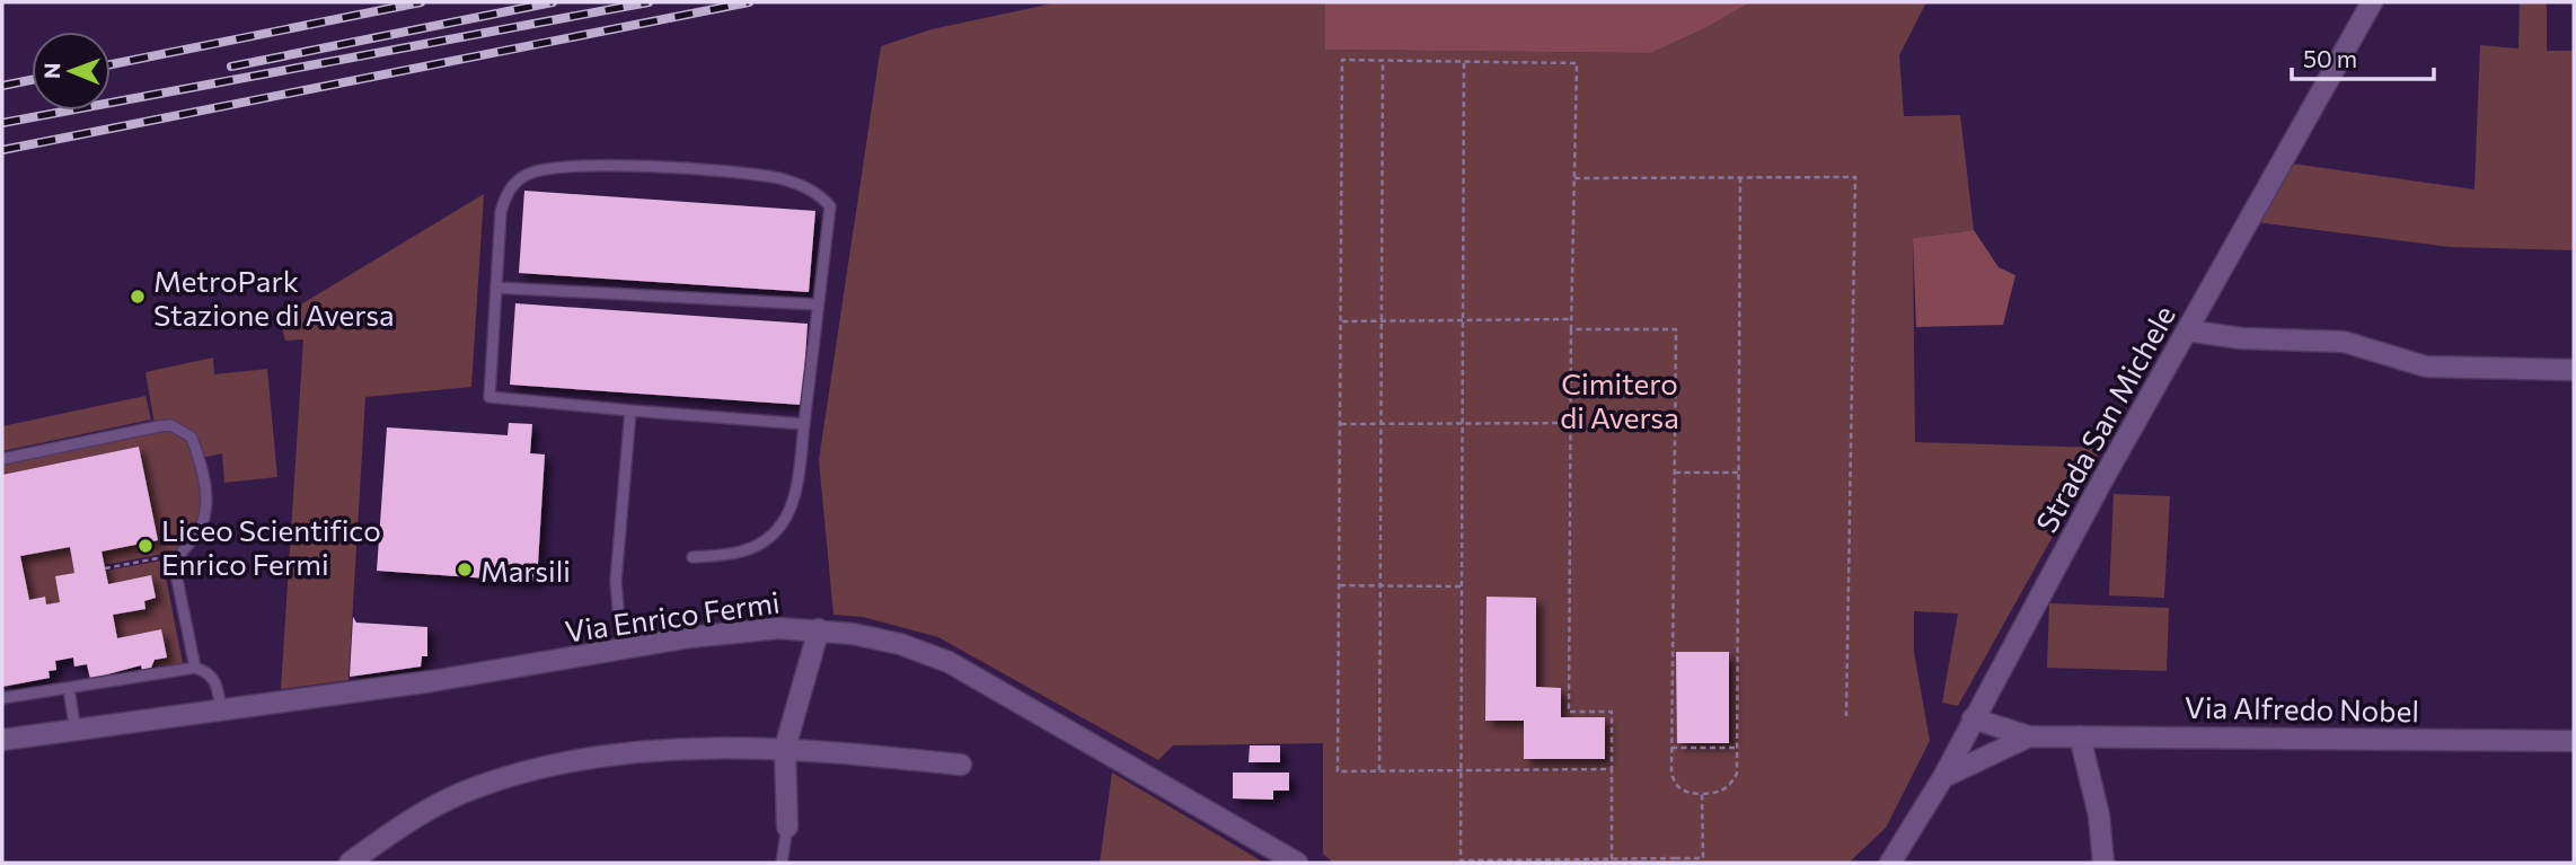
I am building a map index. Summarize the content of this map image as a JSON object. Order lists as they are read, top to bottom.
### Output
{
  "streets": {
    "street": ["Strada San Michele", "Via Enrico Fermi", "Via Alfredo Nobel"]
  },
  "crossings": [
    ["Strada San Michele", "Via Alfredo Nobel"]
  ],
  "parks": ["Cimitero di Aversa"],
  "places": ["MetroPark Stazione di Aversa", "Liceo Scientifico Enrico Fermi", "Marsili"],
  "scale_bar": "50 m",
  "north": "left"
}
